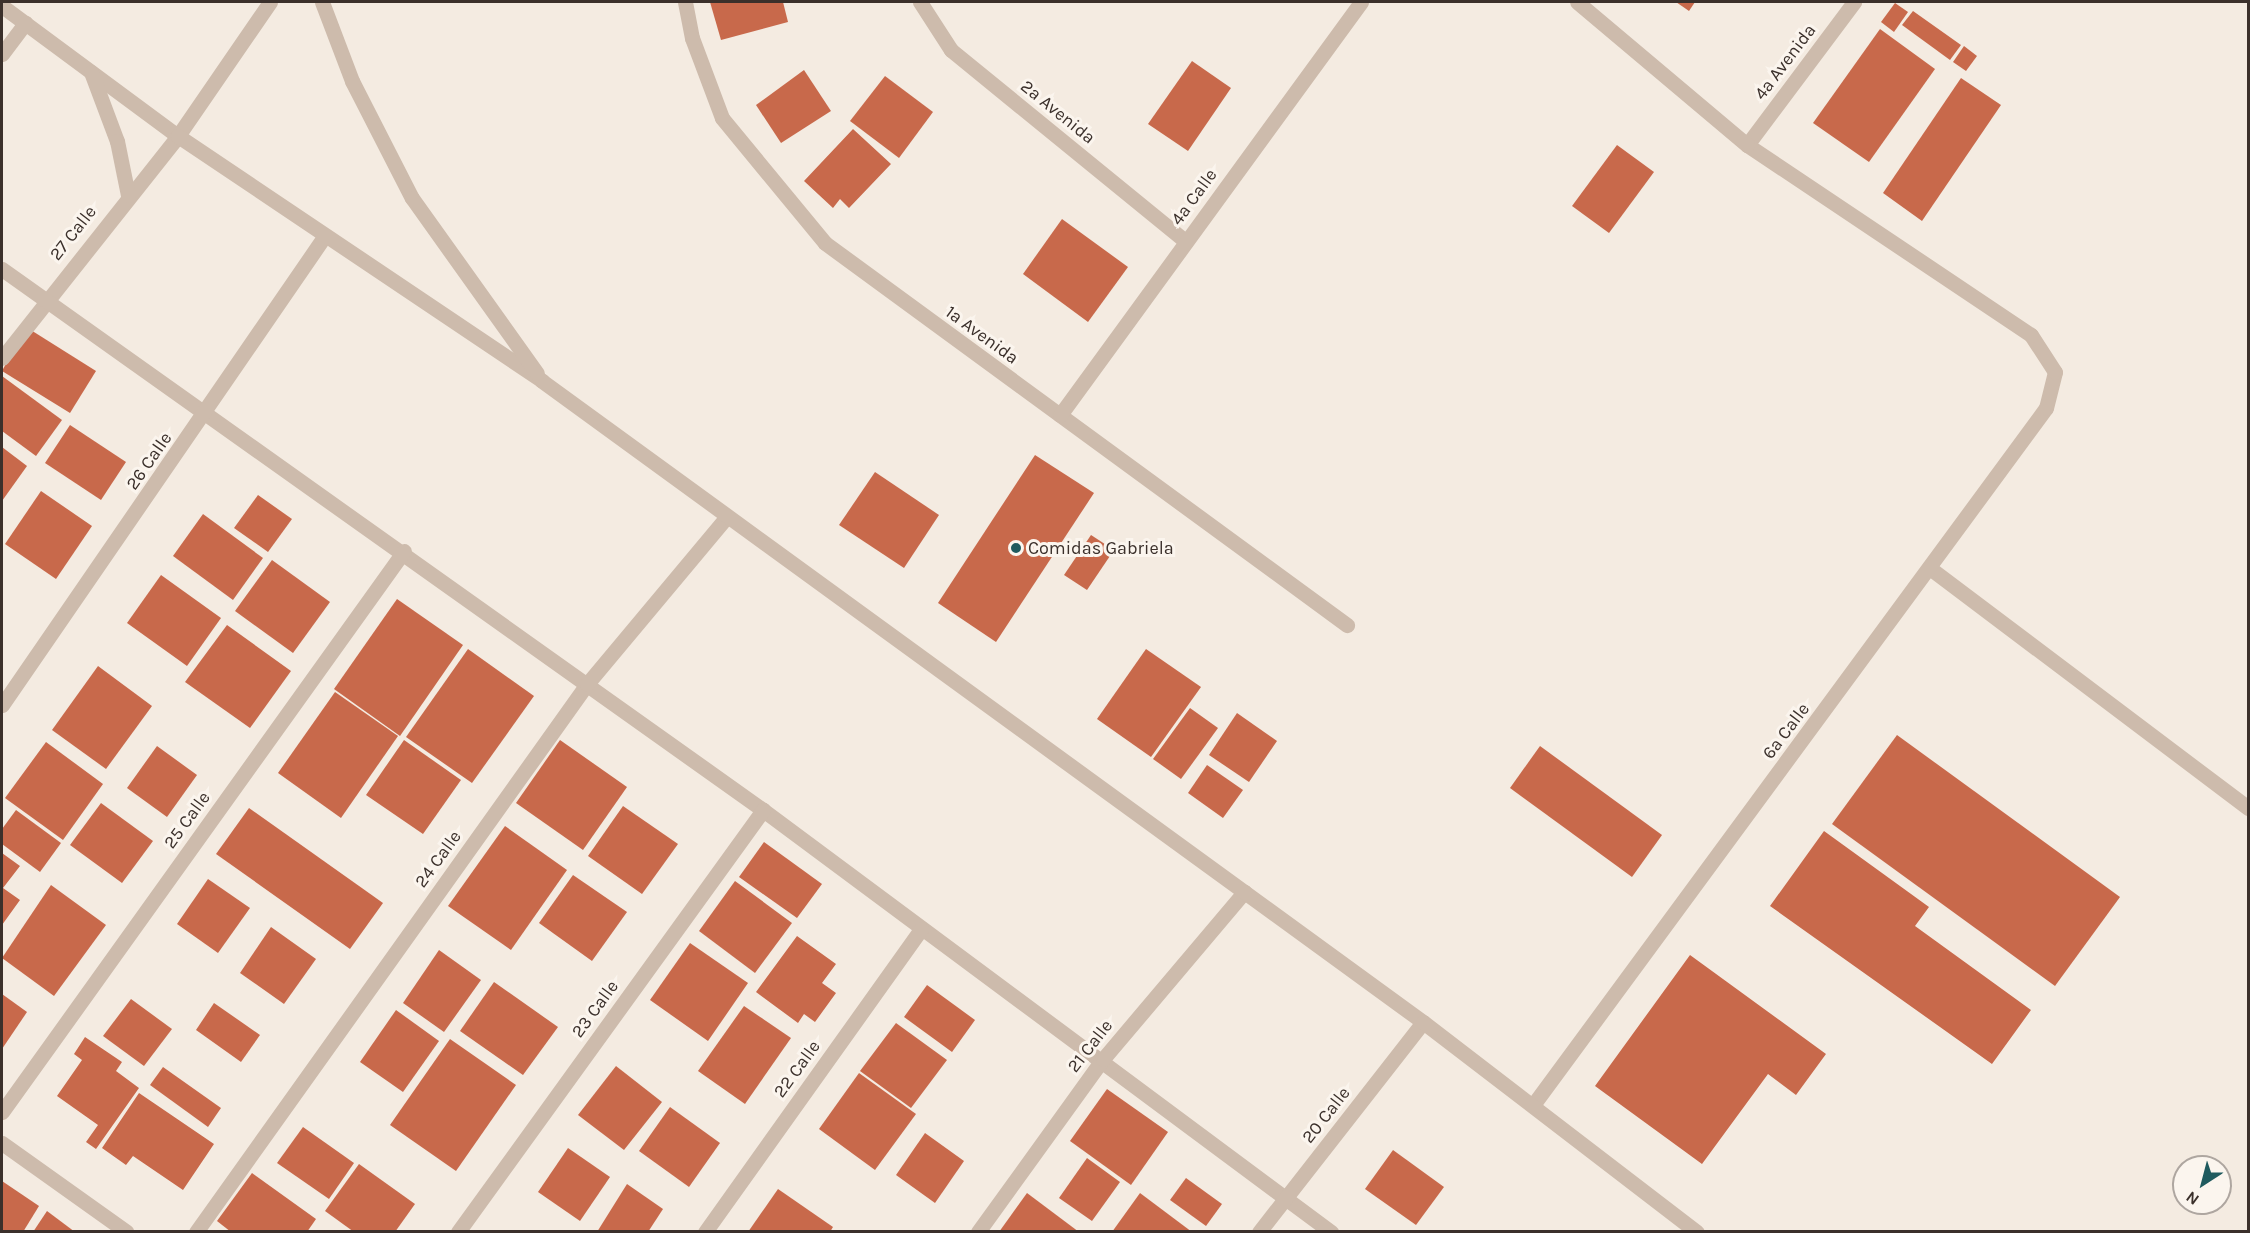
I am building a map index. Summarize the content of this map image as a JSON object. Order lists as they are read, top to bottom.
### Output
{
  "streets": {
    "street": [
      "4a Avenida",
      "2a Avenida",
      "4a Calle",
      "27 Calle",
      "1a Avenida",
      "26 Calle",
      "6a Calle",
      "25 Calle",
      "24 Calle",
      "23 Calle",
      "21 Calle",
      "22 Calle",
      "20 Calle"
    ]
  },
  "crossings": [
    ["4a Avenida", "6a Calle"],
    ["2a Avenida", "4a Calle"],
    ["4a Calle", "1a Avenida"]
  ],
  "places": ["Comidas Gabriela"],
  "north": "bottom left"
}
